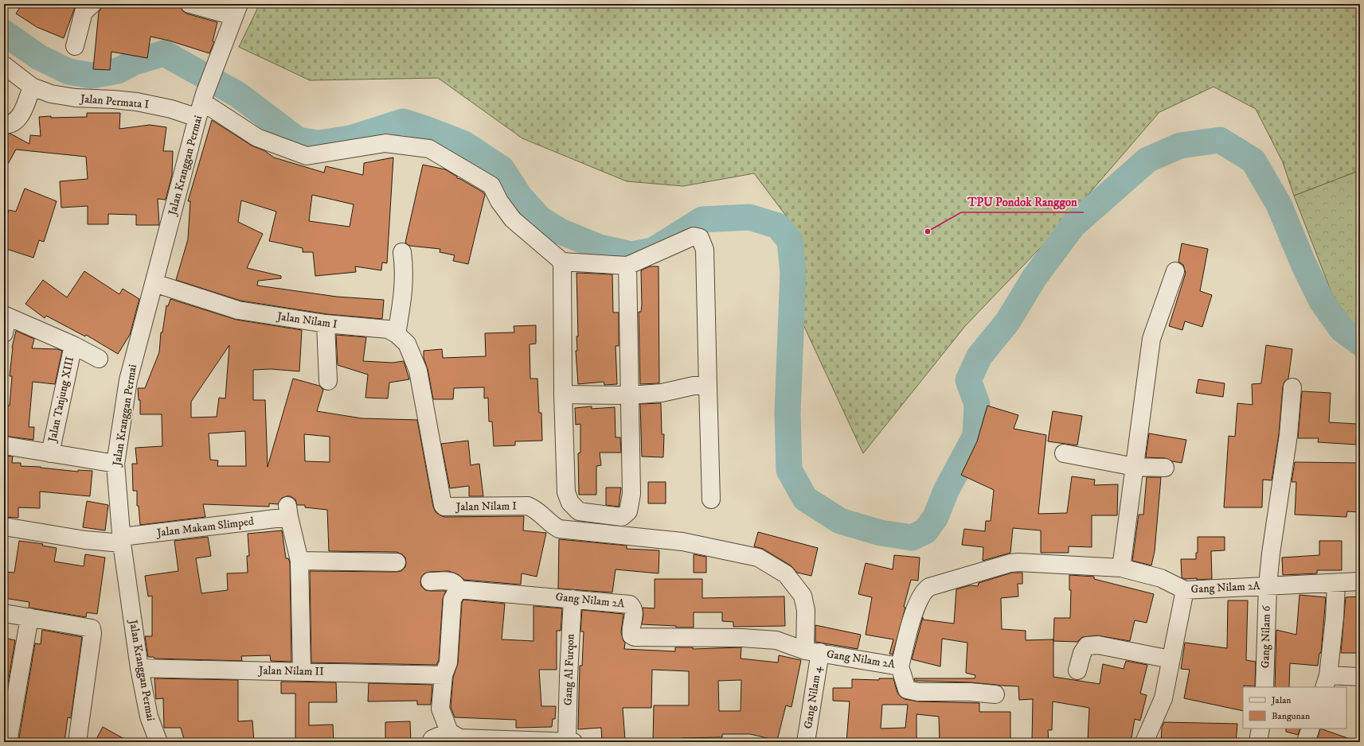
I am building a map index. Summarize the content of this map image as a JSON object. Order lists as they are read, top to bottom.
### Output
{
  "streets": {
    "street": [
      "Jalan Permata I",
      "Jalan Kranggan Permai",
      "Jalan Nilam I",
      "Jalan Tanjung XIII",
      "Jalan Makam Slimped",
      "Gang Nilam 2A",
      "Gang Nilam 6",
      "Gang Al Furqon",
      "Jalan Nilam II",
      "Gang Nilam 4"
    ]
  },
  "crossings": [
    ["Jalan Permata I", "Jalan Kranggan Permai"],
    ["Jalan Kranggan Permai", "Jalan Nilam I"],
    ["Jalan Kranggan Permai", "Jalan Makam Slimped"],
    ["Jalan Kranggan Permai", "Jalan Nilam II"],
    ["Jalan Nilam I", "Gang Nilam 2A"],
    ["Jalan Nilam I", "Gang Nilam 4"],
    ["Gang Nilam 2A", "Gang Nilam 6"],
    ["Gang Nilam 2A", "Gang Al Furqon"],
    ["Gang Nilam 2A", "Gang Nilam 4"]
  ],
  "places": ["TPU Pondok Ranggon"],
  "legend": ["Jalan", "Bangunan"]
}
